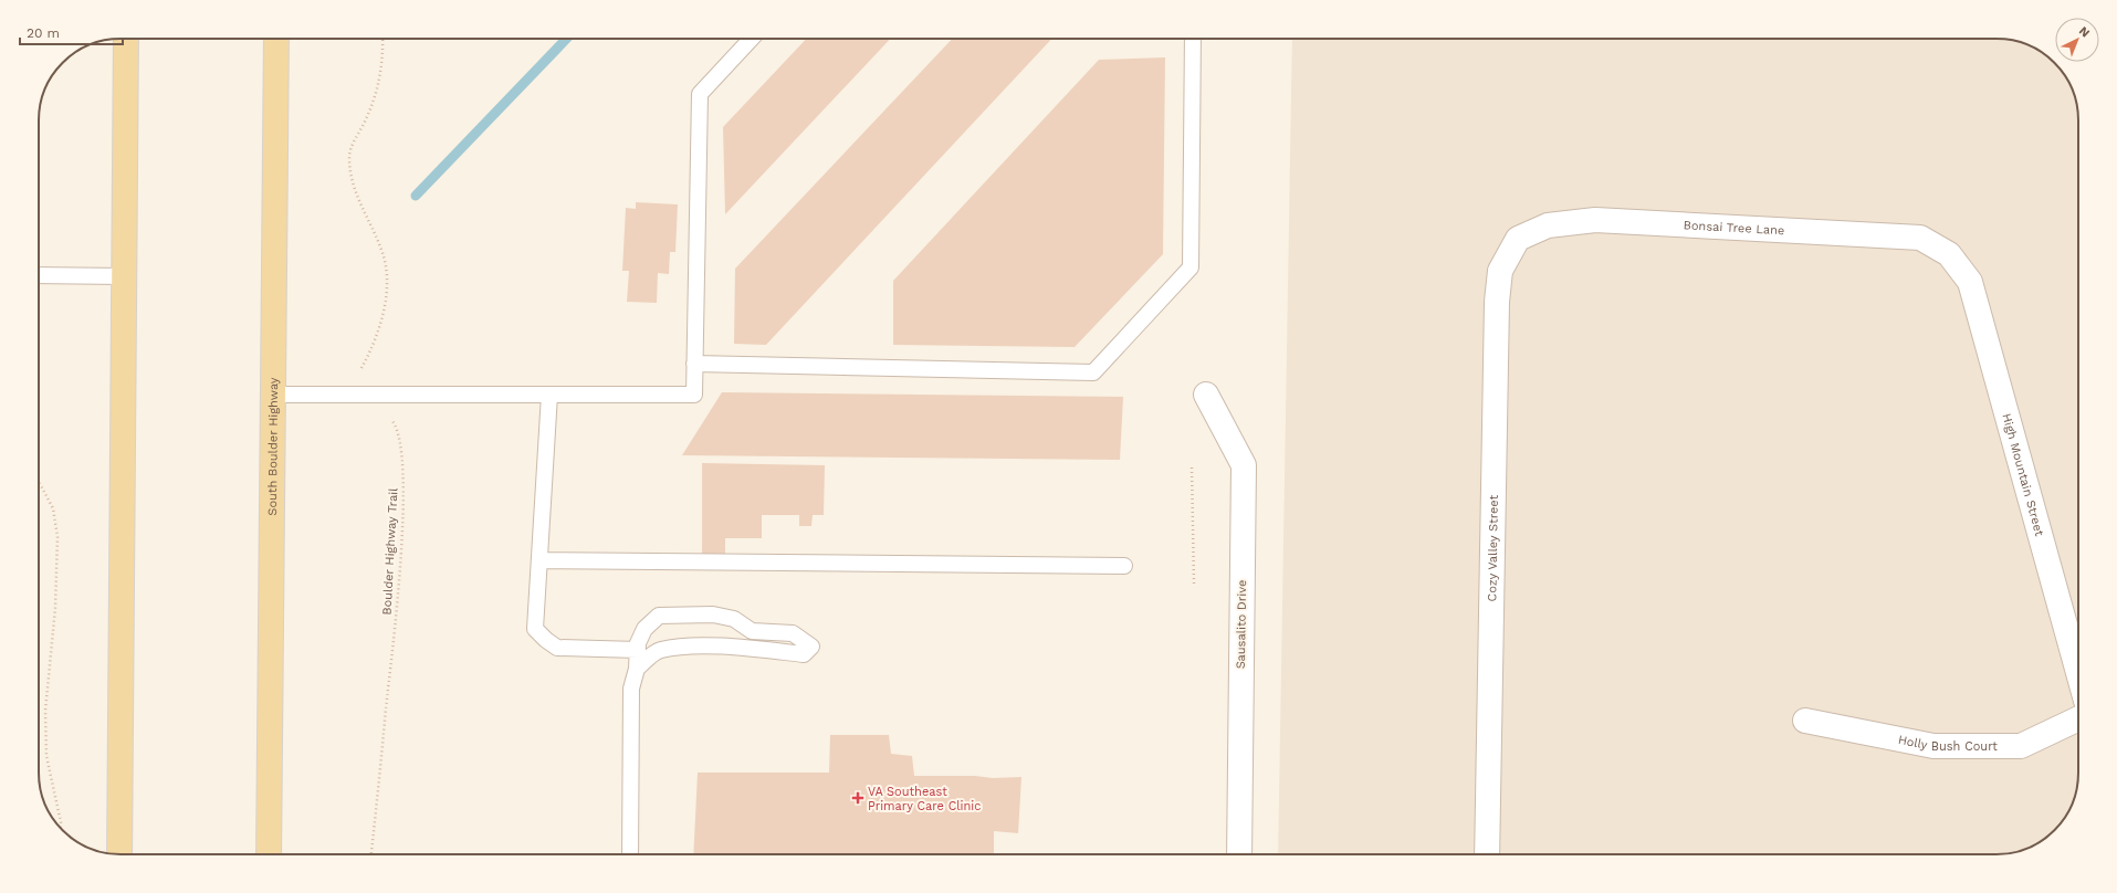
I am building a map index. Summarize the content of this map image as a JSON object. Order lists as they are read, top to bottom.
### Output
{
  "streets": {
    "main road": ["South Boulder Highway"],
    "street": [
      "Bonsai Tree Lane",
      "High Mountain Street",
      "Cozy Valley Street",
      "Sausalito Drive",
      "Holly Bush Court"
    ],
    "path": ["Boulder Highway Trail"]
  },
  "crossings": [
    ["Bonsai Tree Lane", "High Mountain Street"],
    ["Bonsai Tree Lane", "Cozy Valley Street"]
  ],
  "places": {
    "health": ["VA Southeast Primary Care Clinic"]
  },
  "scale_bar": "20 m",
  "north": "top right"
}
